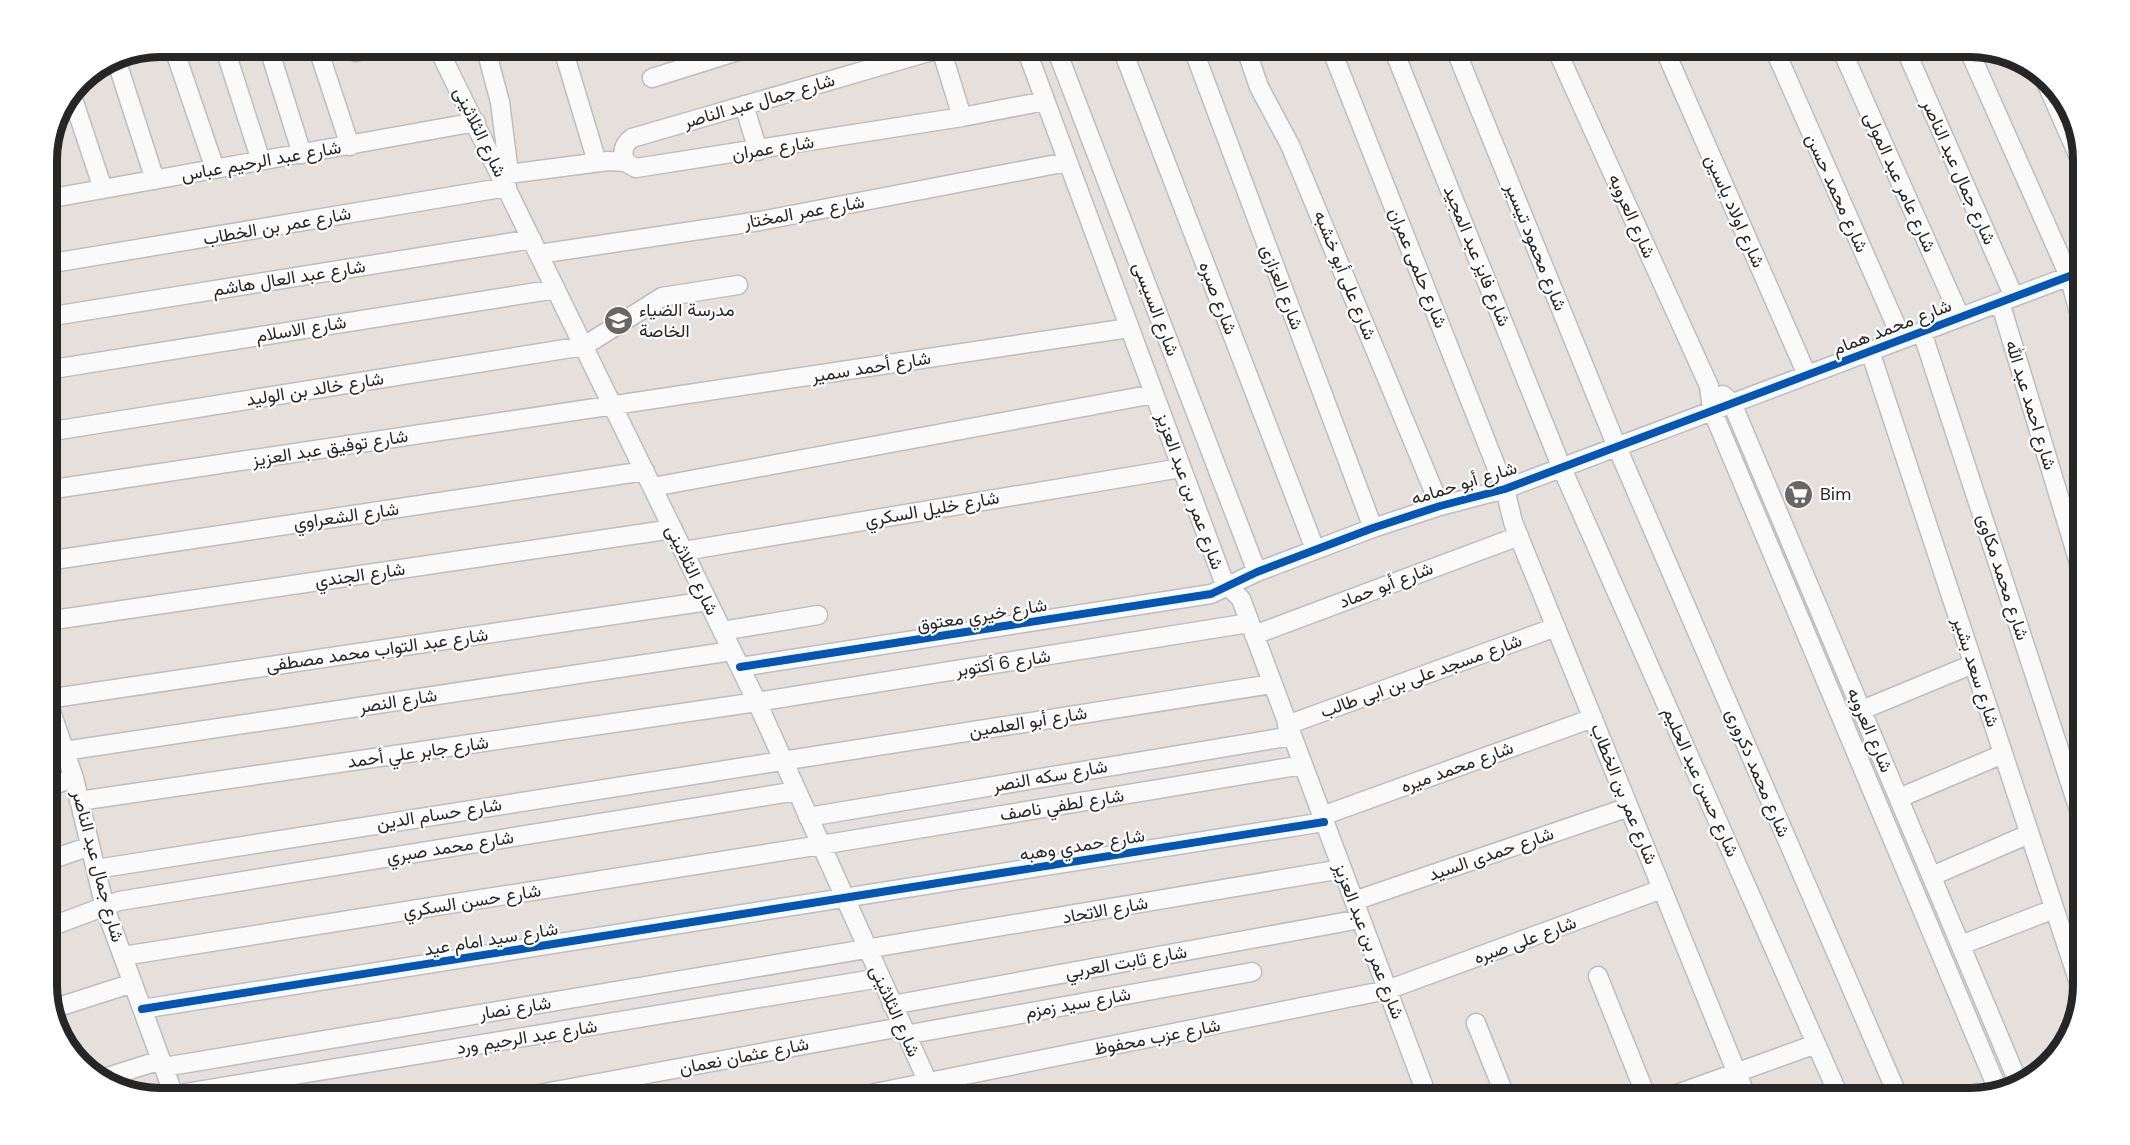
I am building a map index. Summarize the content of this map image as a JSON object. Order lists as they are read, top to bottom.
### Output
{
  "streets": {
    "street": [
      "شارع جمال عبد الناصر",
      "شارع الثلاثينى",
      "شارع عمران",
      "شارع عبد الرحيم عباس",
      "شارع عامر عبد المولى",
      "شارع محمد حسن",
      "شارع اولاد ياسين",
      "شارع عمر المختار",
      "شارع العروبه",
      "شارع عمر بن الخطاب",
      "شارع محمود تيسير",
      "شارع فايز عبد المجيد",
      "شارع حلمى عمران",
      "شارع على أبو خشبه",
      "شارع عبد العال هاشم",
      "شارع العزازى",
      "شارع صبره",
      "شارع السيسى",
      "شارع محمد همام",
      "شارع الاسلام",
      "شارع أحمد سمير",
      "شارع خالد بن الوليد",
      "شارع احمد عبد الله",
      "شارع توفيق عبد العزيز",
      "شارع أبو حمامه",
      "شارع عمر بن عبد العزيز",
      "شارع خليل السكري",
      "شارع الشعراوي",
      "شارع الجندي",
      "شارع محمد مكاوى",
      "شارع أبو حماد",
      "شارع خيري معتوق",
      "شارع عبد التواب محمد مصطفى",
      "شارع 6 أكتوبر",
      "شارع سعد بشير",
      "شارع مسجد على بن ابى طالب",
      "شارع النصر",
      "شارع أبو العلمين",
      "شارع جابر علي أحمد",
      "شارع محمد ميره",
      "شارع محمد دكرورى",
      "شارع سكه النصر",
      "شارع حسن عبد الحليم",
      "شارع لطفي ناصف",
      "شارع حسام الدين",
      "شارع حمدي وهبه",
      "شارع محمد صبري",
      "شارع حمدى السيد",
      "شارع حسن السكري",
      "شارع الاتحاد",
      "شارع سيد امام عيد",
      "شارع على صبره",
      "شارع ثابت العربي",
      "شارع سيد زمزم",
      "شارع نصار",
      "شارع عبد الرحيم ورد",
      "شارع عزب محفوظ",
      "شارع عثمان نعمان"
    ]
  },
  "crossings": [
    ["شارع جمال عبد الناصر", "شارع عمران"],
    ["شارع جمال عبد الناصر", "شارع محمد همام"],
    ["شارع جمال عبد الناصر", "شارع احمد عبد الله"],
    ["شارع جمال عبد الناصر", "شارع النصر"],
    ["شارع جمال عبد الناصر", "شارع جابر علي أحمد"],
    ["شارع جمال عبد الناصر", "شارع حسام الدين"],
    ["شارع جمال عبد الناصر", "شارع محمد صبري"],
    ["شارع جمال عبد الناصر", "شارع حسن السكري"],
    ["شارع جمال عبد الناصر", "شارع سيد امام عيد"],
    ["شارع جمال عبد الناصر", "شارع نصار"],
    ["شارع الثلاثينى", "شارع عمران"],
    ["شارع الثلاثينى", "شارع عبد الرحيم عباس"],
    ["شارع الثلاثينى", "شارع عمر المختار"],
    ["شارع الثلاثينى", "شارع عمر بن الخطاب"],
    ["شارع الثلاثينى", "شارع عبد العال هاشم"],
    ["شارع الثلاثينى", "شارع الاسلام"],
    ["شارع الثلاثينى", "شارع أحمد سمير"],
    ["شارع الثلاثينى", "شارع خالد بن الوليد"],
    ["شارع الثلاثينى", "شارع توفيق عبد العزيز"],
    ["شارع الثلاثينى", "شارع خليل السكري"],
    ["شارع الثلاثينى", "شارع الشعراوي"],
    ["شارع الثلاثينى", "شارع الجندي"],
    ["شارع الثلاثينى", "شارع خيري معتوق"],
    ["شارع الثلاثينى", "شارع عبد التواب محمد مصطفى"],
    ["شارع الثلاثينى", "شارع 6 أكتوبر"],
    ["شارع الثلاثينى", "شارع النصر"],
    ["شارع الثلاثينى", "شارع أبو العلمين"],
    ["شارع الثلاثينى", "شارع جابر علي أحمد"],
    ["شارع الثلاثينى", "شارع سكه النصر"],
    ["شارع الثلاثينى", "شارع لطفي ناصف"],
    ["شارع الثلاثينى", "شارع حسام الدين"],
    ["شارع الثلاثينى", "شارع حمدي وهبه"],
    ["شارع الثلاثينى", "شارع محمد صبري"],
    ["شارع الثلاثينى", "شارع حسن السكري"],
    ["شارع الثلاثينى", "شارع الاتحاد"],
    ["شارع الثلاثينى", "شارع سيد امام عيد"],
    ["شارع الثلاثينى", "شارع ثابت العربي"],
    ["شارع الثلاثينى", "شارع سيد زمزم"],
    ["شارع الثلاثينى", "شارع نصار"],
    ["شارع الثلاثينى", "شارع عبد الرحيم ورد"],
    ["شارع الثلاثينى", "شارع عثمان نعمان"],
    ["شارع عمران", "شارع عمر بن الخطاب"],
    ["شارع عمران", "شارع عمر بن عبد العزيز"],
    ["شارع عامر عبد المولى", "شارع محمد همام"],
    ["شارع محمد حسن", "شارع محمد همام"],
    ["شارع اولاد ياسين", "شارع محمد همام"],
    ["شارع عمر المختار", "شارع عبد العال هاشم"],
    ["شارع عمر المختار", "شارع عمر بن عبد العزيز"],
    ["شارع العروبه", "شارع محمد همام"],
    ["شارع العروبه", "شارع أبو حمامه"],
    ["شارع عمر بن الخطاب", "شارع حلمى عمران"],
    ["شارع عمر بن الخطاب", "شارع أبو حمامه"],
    ["شارع عمر بن الخطاب", "شارع أبو حماد"],
    ["شارع عمر بن الخطاب", "شارع مسجد على بن ابى طالب"],
    ["شارع عمر بن الخطاب", "شارع محمد ميره"],
    ["شارع عمر بن الخطاب", "شارع حمدى السيد"],
    ["شارع عمر بن الخطاب", "شارع على صبره"],
    ["شارع محمود تيسير", "شارع أبو حمامه"],
    ["شارع محمود تيسير", "شارع محمد دكرورى"],
    ["شارع فايز عبد المجيد", "شارع أبو حمامه"],
    ["شارع فايز عبد المجيد", "شارع حسن عبد الحليم"],
    ["شارع حلمى عمران", "شارع أبو حمامه"],
    ["شارع على أبو خشبه", "شارع أبو حمامه"],
    ["شارع العزازى", "شارع أبو حمامه"],
    ["شارع صبره", "شارع أبو حمامه"],
    ["شارع السيسى", "شارع أبو حمامه"],
    ["شارع محمد همام", "شارع احمد عبد الله"],
    ["شارع محمد همام", "شارع أبو حمامه"],
    ["شارع محمد همام", "شارع محمد مكاوى"],
    ["شارع محمد همام", "شارع سعد بشير"],
    ["شارع أحمد سمير", "شارع توفيق عبد العزيز"],
    ["شارع أحمد سمير", "شارع عمر بن عبد العزيز"],
    ["شارع أبو حمامه", "شارع عمر بن عبد العزيز"],
    ["شارع أبو حمامه", "شارع خيري معتوق"],
    ["شارع أبو حمامه", "شارع محمد دكرورى"],
    ["شارع أبو حمامه", "شارع حسن عبد الحليم"],
    ["شارع عمر بن عبد العزيز", "شارع خليل السكري"],
    ["شارع عمر بن عبد العزيز", "شارع الشعراوي"],
    ["شارع عمر بن عبد العزيز", "شارع أبو حماد"],
    ["شارع عمر بن عبد العزيز", "شارع خيري معتوق"],
    ["شارع عمر بن عبد العزيز", "شارع 6 أكتوبر"],
    ["شارع عمر بن عبد العزيز", "شارع مسجد على بن ابى طالب"],
    ["شارع عمر بن عبد العزيز", "شارع أبو العلمين"],
    ["شارع عمر بن عبد العزيز", "شارع محمد ميره"],
    ["شارع عمر بن عبد العزيز", "شارع سكه النصر"],
    ["شارع عمر بن عبد العزيز", "شارع لطفي ناصف"],
    ["شارع عمر بن عبد العزيز", "شارع حمدي وهبه"],
    ["شارع عمر بن عبد العزيز", "شارع حمدى السيد"],
    ["شارع عمر بن عبد العزيز", "شارع الاتحاد"],
    ["شارع عمر بن عبد العزيز", "شارع على صبره"],
    ["شارع عمر بن عبد العزيز", "شارع ثابت العربي"],
    ["شارع عمر بن عبد العزيز", "شارع عزب محفوظ"],
    ["شارع أبو حماد", "شارع 6 أكتوبر"],
    ["شارع خيري معتوق", "شارع النصر"],
    ["شارع 6 أكتوبر", "شارع جابر علي أحمد"],
    ["شارع مسجد على بن ابى طالب", "شارع سكه النصر"],
    ["شارع أبو العلمين", "شارع حسام الدين"],
    ["شارع محمد ميره", "شارع حمدي وهبه"],
    ["شارع لطفي ناصف", "شارع حسن السكري"],
    ["شارع حمدي وهبه", "شارع سيد امام عيد"],
    ["شارع الاتحاد", "شارع نصار"],
    ["شارع على صبره", "شارع عزب محفوظ"],
    ["شارع سيد زمزم", "شارع عثمان نعمان"]
  ],
  "places": {
    "school or university": ["مدرسة الضياء الخاصة"],
    "supermarket": ["Bim"]
  }
}
